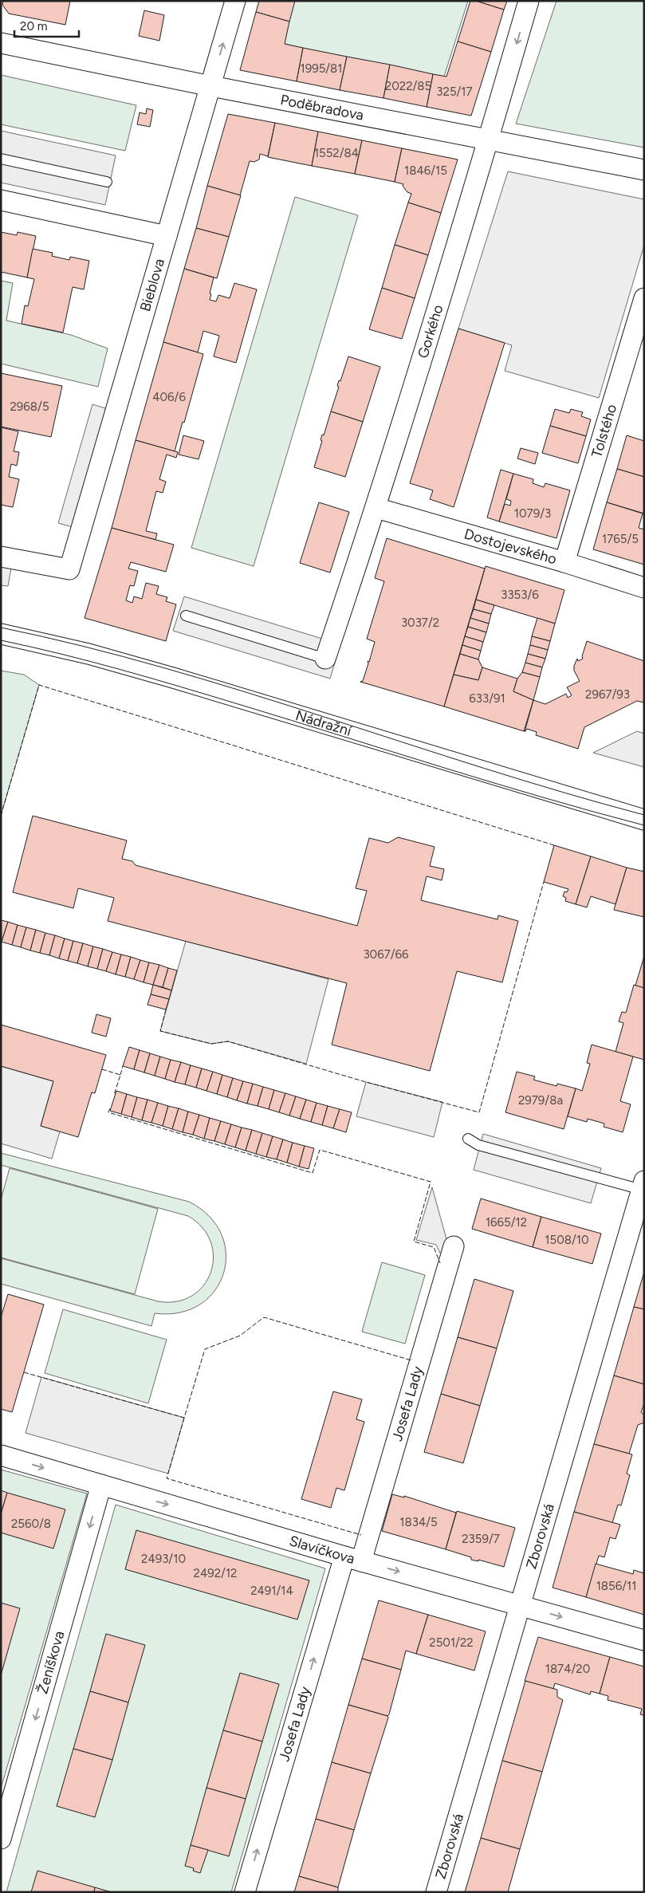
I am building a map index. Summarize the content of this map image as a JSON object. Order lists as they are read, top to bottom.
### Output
{
  "streets": {
    "street": [
      "Poděbradova",
      "Bieblova",
      "Gorkého",
      "Tolstého",
      "Dostojevského",
      "Nádražní",
      "Josefa Lady",
      "Zborovská",
      "Slavíčkova",
      "Ženíškova"
    ]
  },
  "crossings": [
    ["Poděbradova", "Bieblova"],
    ["Poděbradova", "Gorkého"],
    ["Gorkého", "Dostojevského"],
    ["Tolstého", "Dostojevského"],
    ["Josefa Lady", "Slavíčkova"],
    ["Zborovská", "Slavíčkova"],
    ["Slavíčkova", "Ženíškova"]
  ],
  "one_way": ["Josefa Lady", "Slavíčkova", "Ženíškova"],
  "house_numbers": [
    "1995/81",
    "2022/85",
    "325/17",
    "1552/84",
    "1846/15",
    "406/6",
    "2968/5",
    "1079/3",
    "1765/5",
    "3353/6",
    "3037/2",
    "2967/93",
    "633/91",
    "3067/66",
    "2979/8a",
    "1665/12",
    "1508/10",
    "1834/5",
    "2560/8",
    "2359/7",
    "2493/10",
    "2492/12",
    "1856/11",
    "2491/14",
    "2501/22",
    "1874/20"
  ],
  "scale_bar": "20 m"
}
